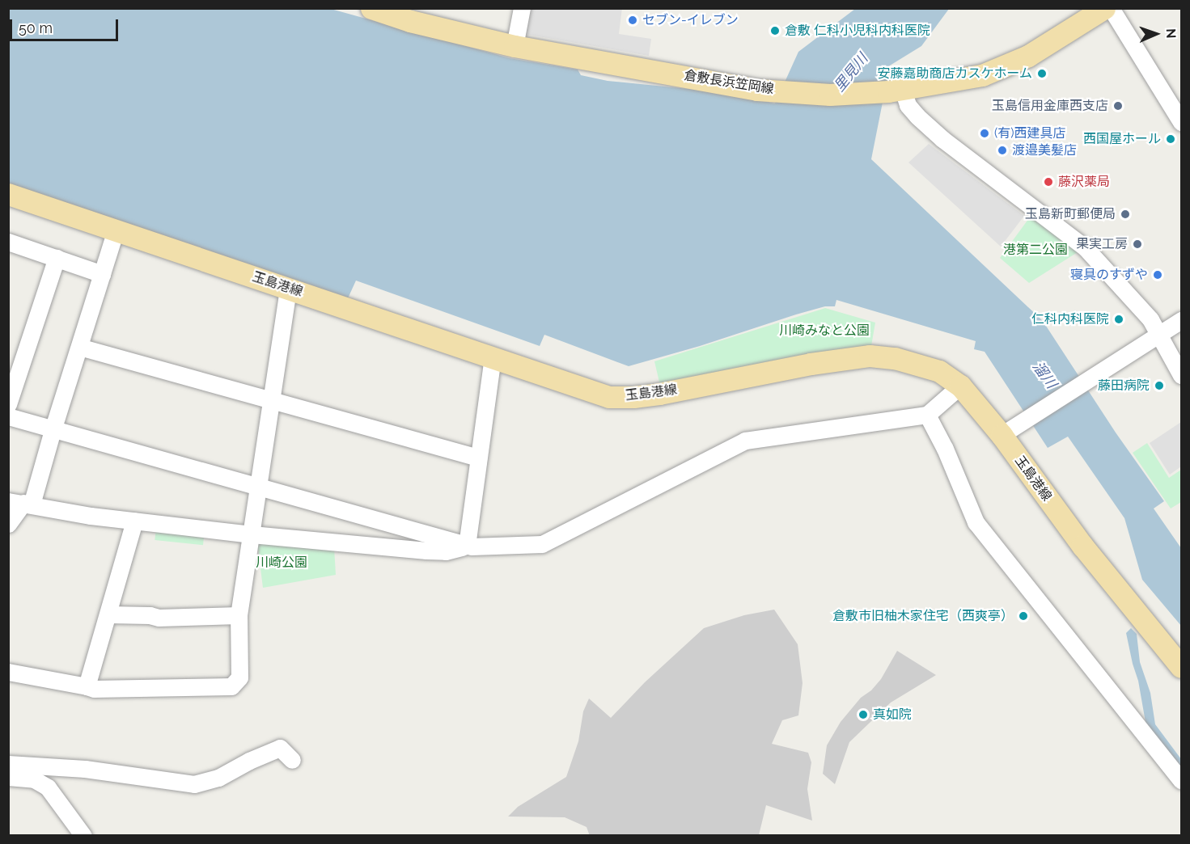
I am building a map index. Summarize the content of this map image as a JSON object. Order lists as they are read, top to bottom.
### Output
{
  "streets": {
    "main road": ["倉敷長浜笠岡線", "玉島港線"]
  },
  "water": ["里見川", "溜川"],
  "parks": ["港第二公園", "川崎みなと公園", "川崎公園"],
  "places": [
    "セブン-イレブン",
    "倉敷 仁科小児科内科医院",
    "安藤嘉助商店カスケホーム",
    "玉島信用金庫西支店",
    "(有)西建具店",
    "西国屋ホール",
    "渡邉美髪店",
    "藤沢薬局",
    "玉島新町郵便局",
    "果実工房",
    "寝具のすずや",
    "仁科内科医院",
    "藤田病院",
    "倉敷市旧柚木家住宅（西爽亭）",
    "真如院"
  ],
  "scale_bar": "50 m",
  "north": "right"
}
